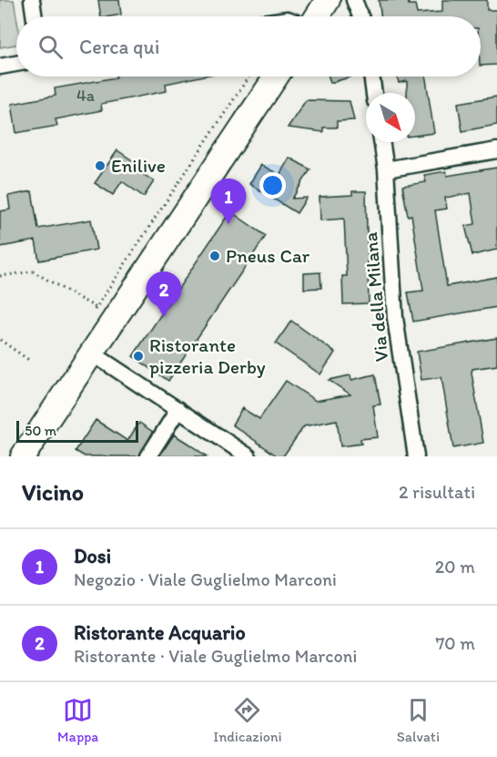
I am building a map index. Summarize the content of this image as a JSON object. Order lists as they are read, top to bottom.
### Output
{
  "streets": {
    "street": ["Via della Milana"]
  },
  "places": ["Enilive", "Pneus Car", "Ristorante pizzeria Derby"],
  "house_numbers": ["4a"],
  "scale_bar": "50 m",
  "north": "bottom right",
  "page": {
    "search": "Cerca qui",
    "pins": ["1", "2"],
    "scale": "50 m",
    "heading": ["Vicino", "2 risultati"],
    "list": [
      {
        "mark": "1",
        "name": "Dosi",
        "note": "Negozio · Viale Guglielmo Marconi",
        "value": "20 m"
      },
      {
        "mark": "2",
        "name": "Ristorante Acquario",
        "note": "Ristorante · Viale Guglielmo Marconi",
        "value": "70 m"
      }
    ],
    "nav": ["Mappa", "Indicazioni", "Salvati"]
  }
}
